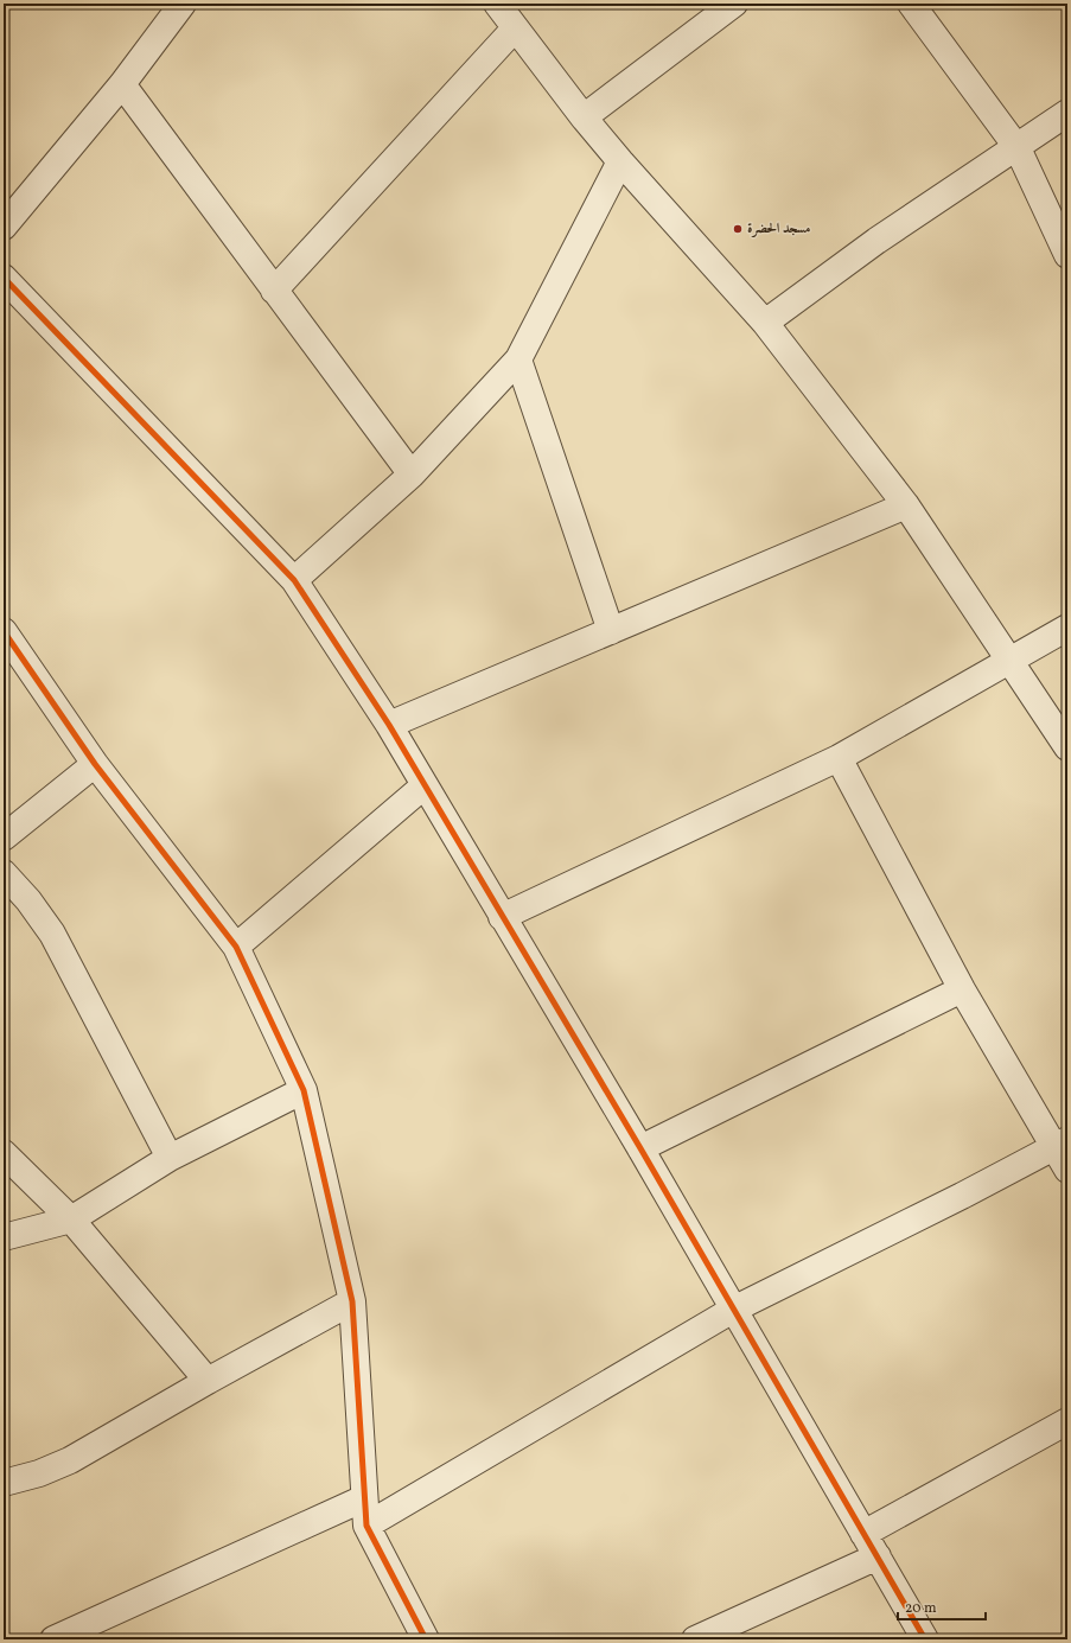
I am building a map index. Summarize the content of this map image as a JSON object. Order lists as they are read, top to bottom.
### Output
{
  "places": ["مسجد الحضرة"],
  "scale_bar": "20 m"
}
